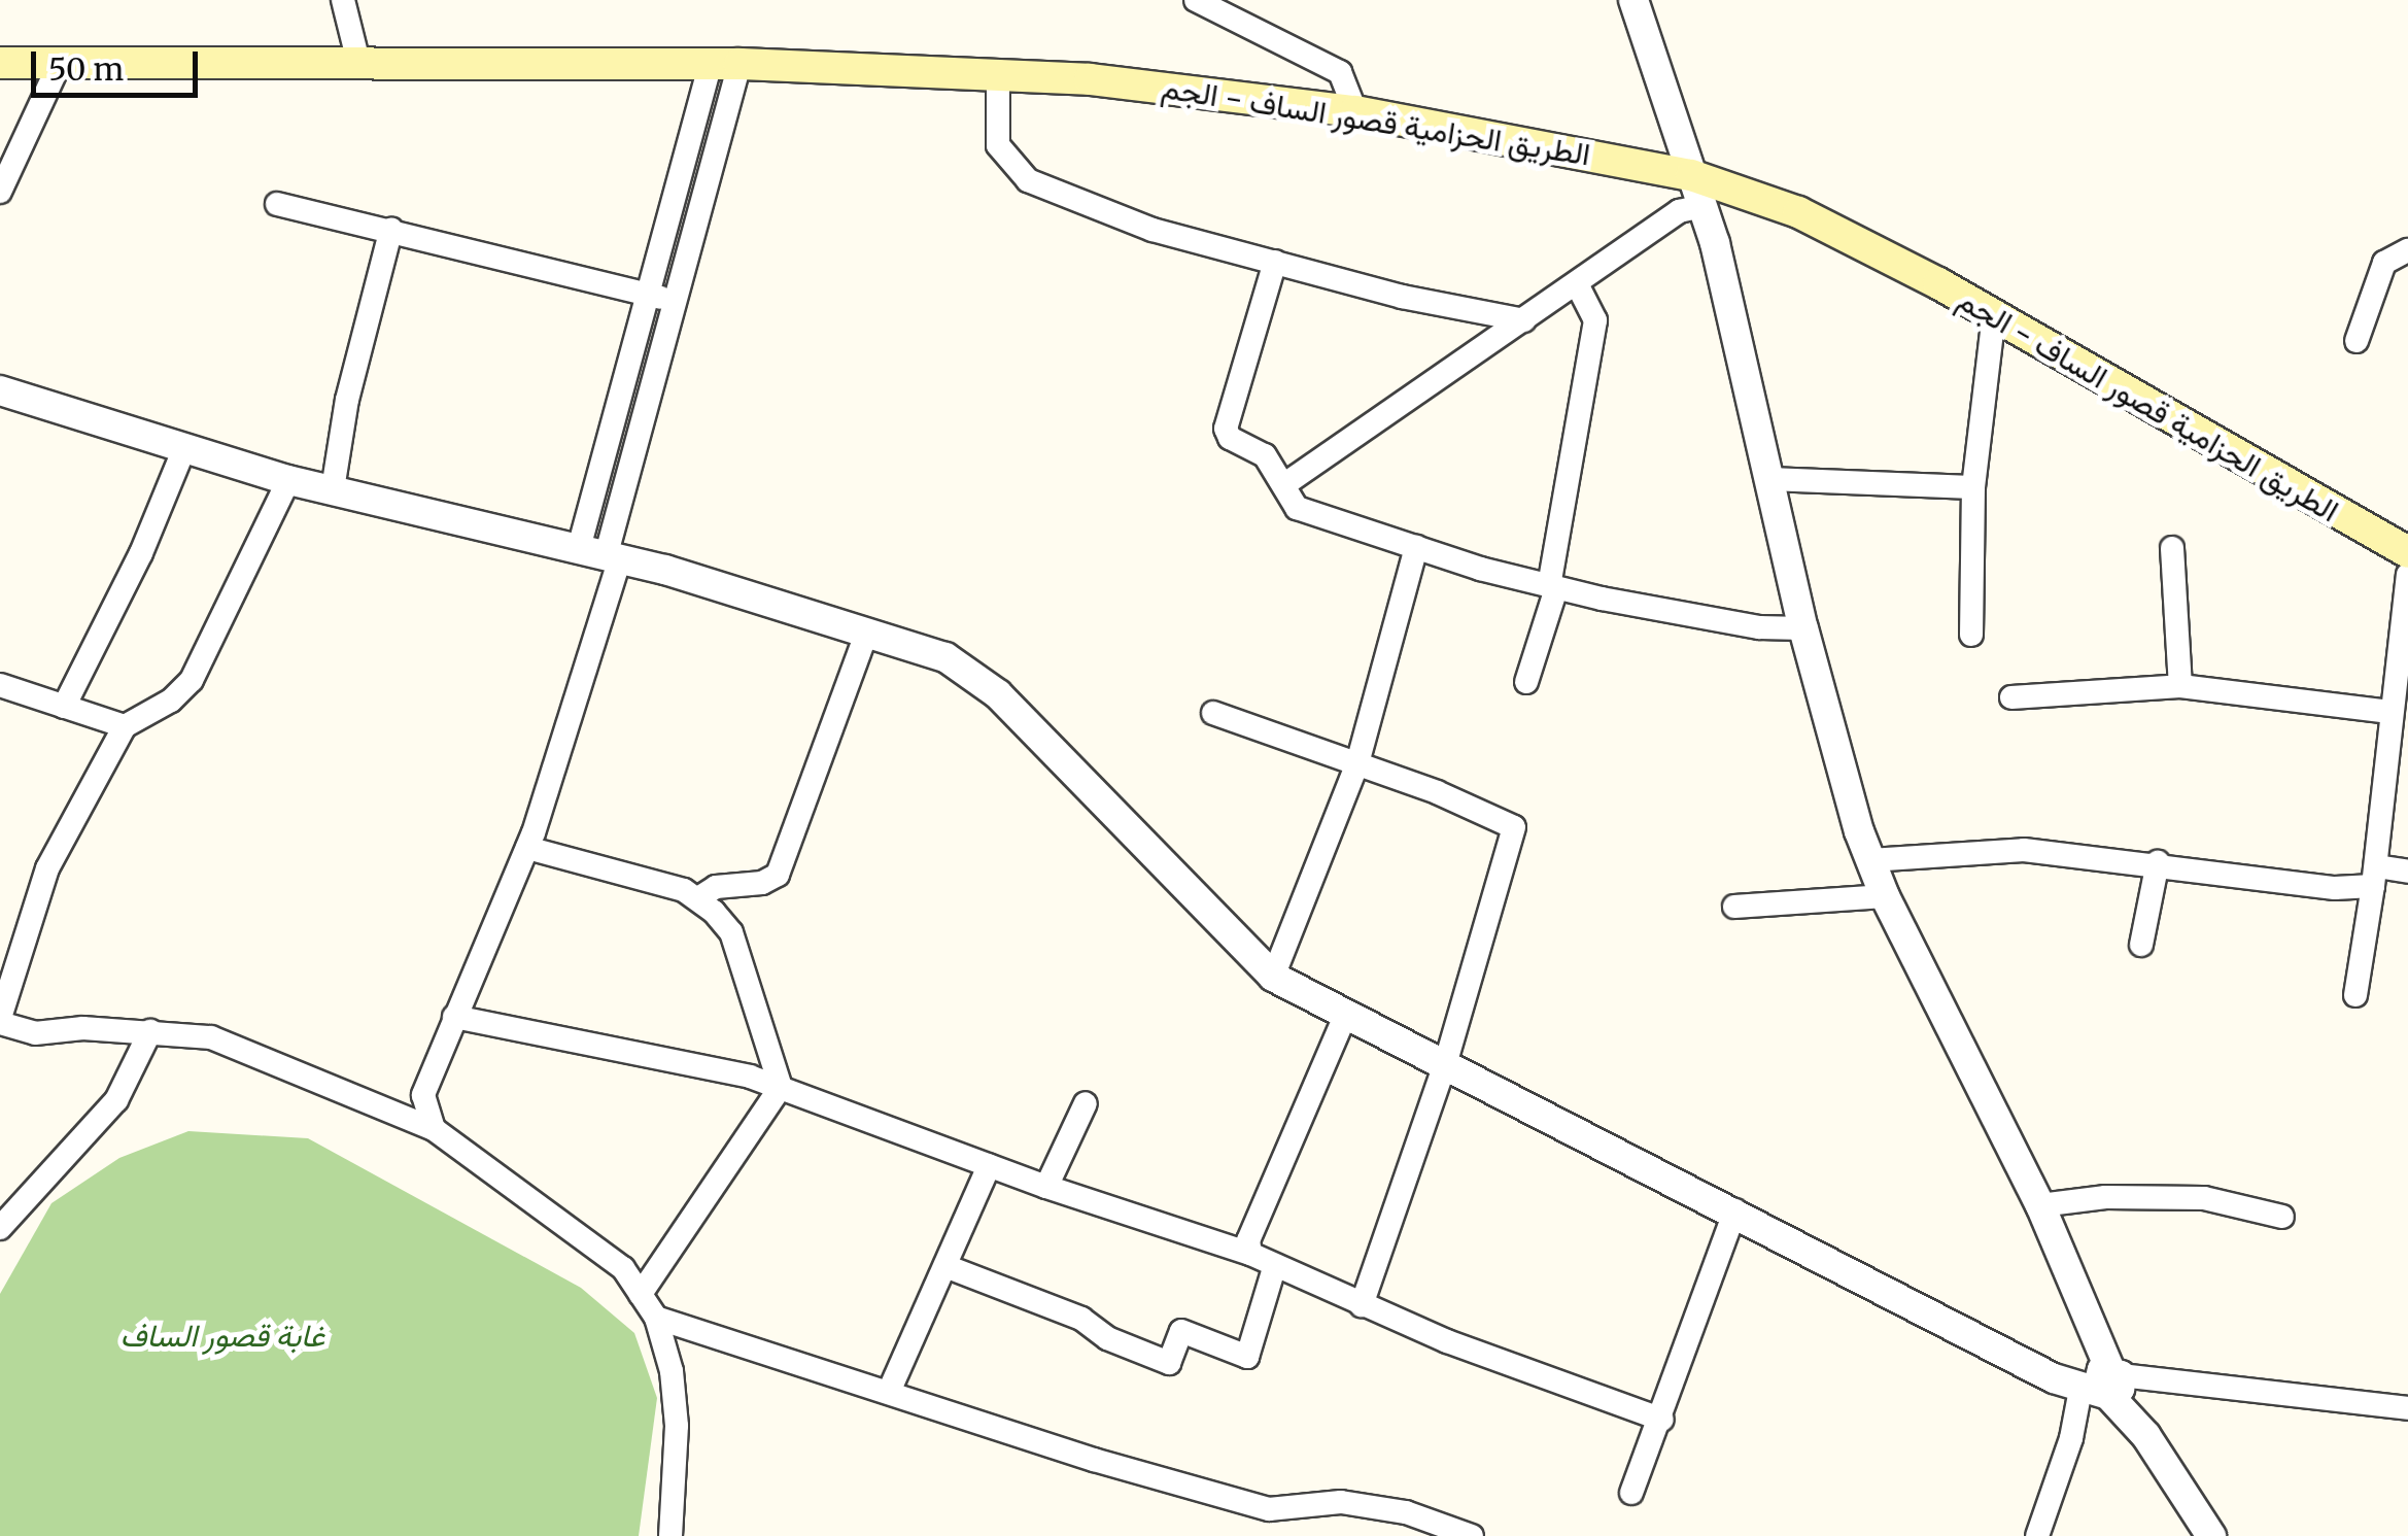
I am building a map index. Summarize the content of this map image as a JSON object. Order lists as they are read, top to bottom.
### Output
{
  "streets": {
    "main road": ["الطريق الحزامية قصور الساف - الجم"]
  },
  "parks": ["غابة قصور الساف"],
  "scale_bar": "50 m"
}
